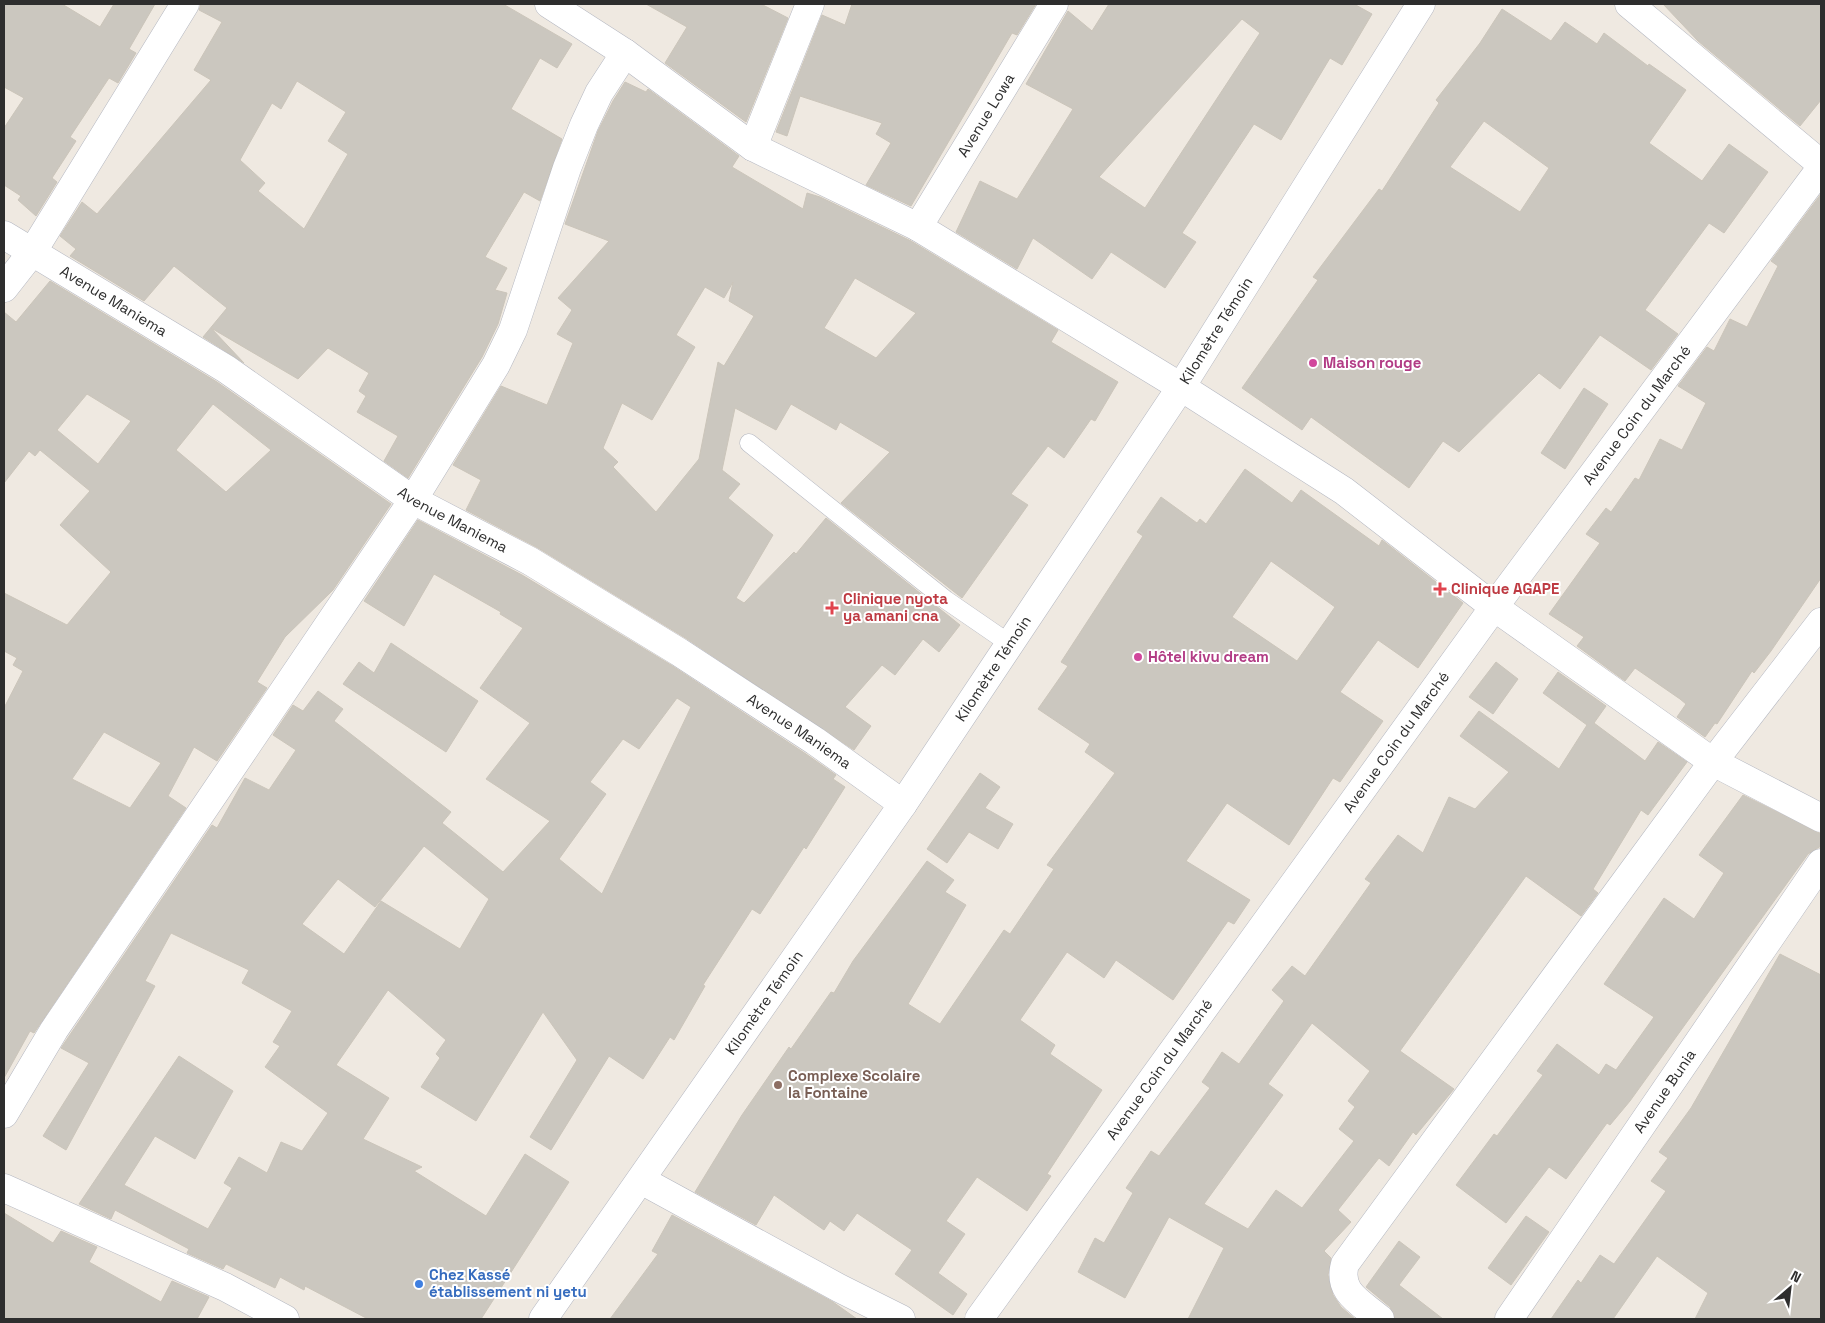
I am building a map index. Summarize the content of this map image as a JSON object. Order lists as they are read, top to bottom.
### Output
{
  "streets": {
    "street": [
      "Avenue Lowa",
      "Avenue Maniema",
      "Kilomètre Témoin",
      "Avenue Coin du Marché",
      "Avenue Bunia"
    ]
  },
  "crossings": [
    ["Avenue Maniema", "Kilomètre Témoin"]
  ],
  "places": {
    "other": [
      "Maison rouge",
      "Hôtel kivu dream",
      "Complexe Scolaire la Fontaine",
      "Chez Kassé établissement ni yetu"
    ],
    "health": ["Clinique AGAPE", "Clinique nyota ya amani cna"]
  },
  "north": "top right"
}
